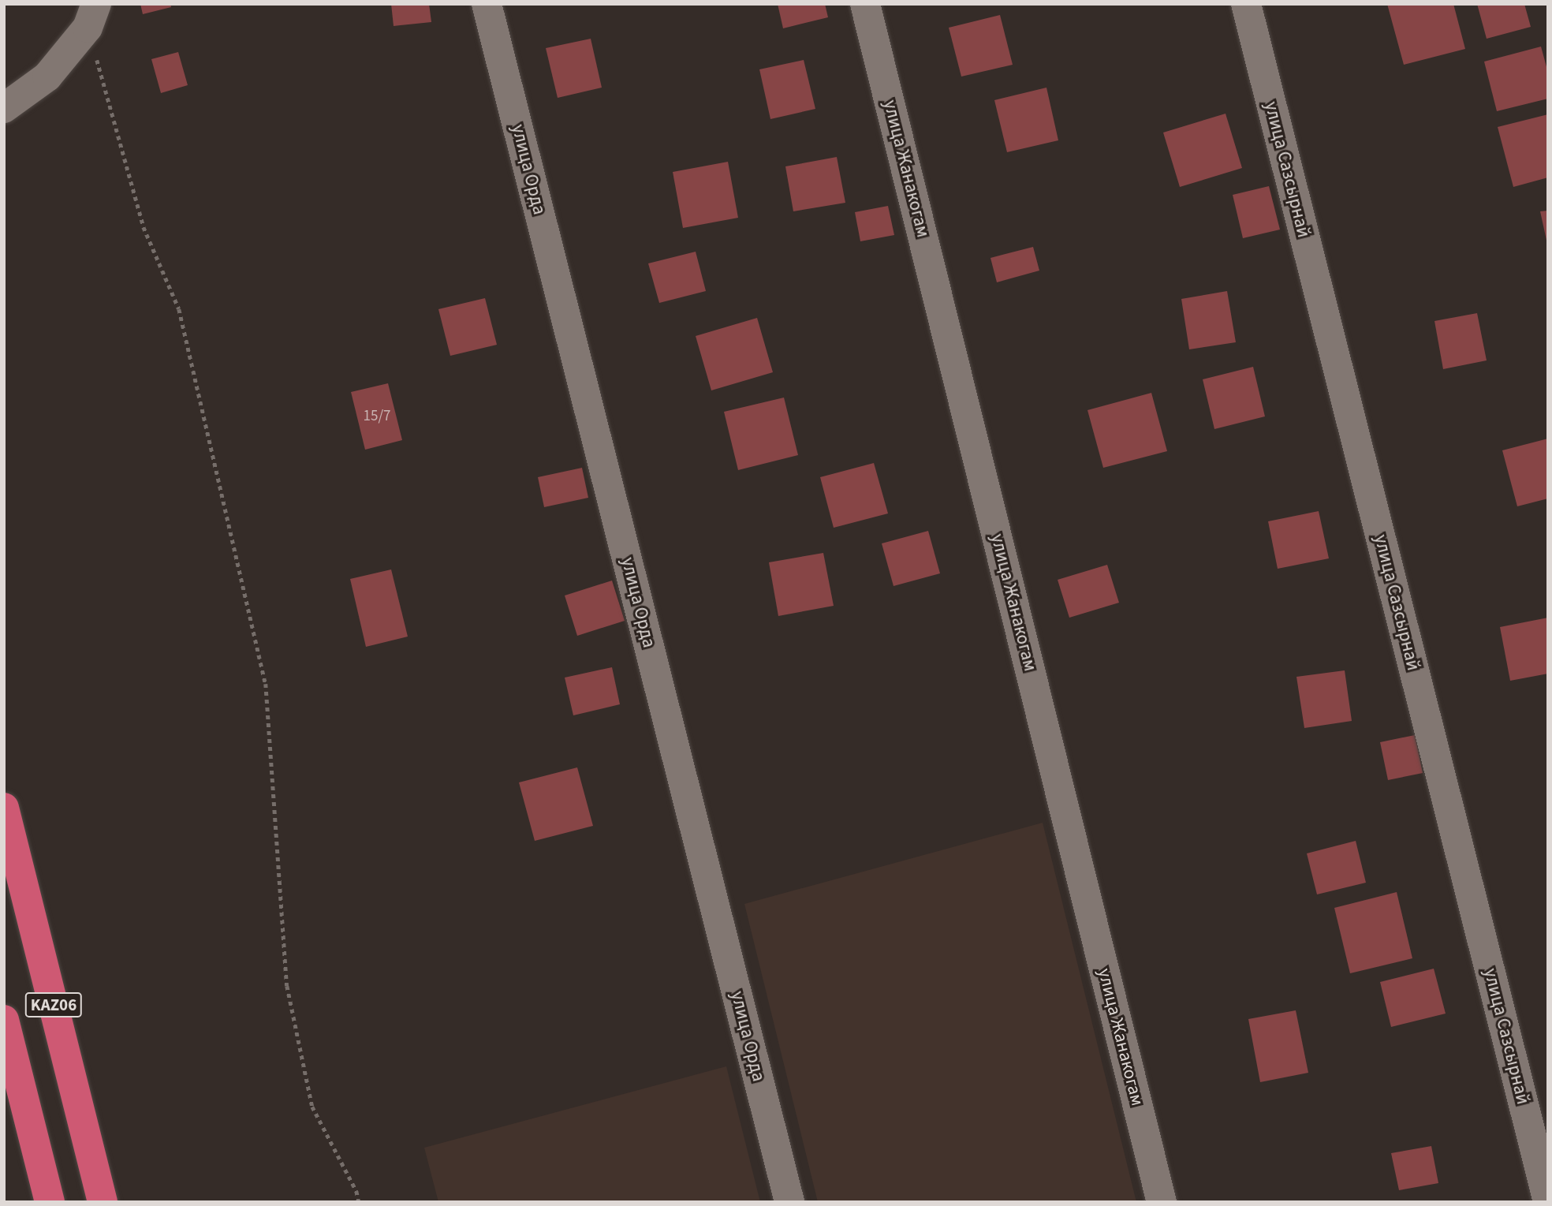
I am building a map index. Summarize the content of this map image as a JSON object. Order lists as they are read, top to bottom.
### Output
{
  "streets": {
    "highway": ["KАZ06"],
    "street": ["улица Жанакогам", "улица Орда", "улица Сазсырнай"]
  },
  "house_numbers": ["15/7"]
}
